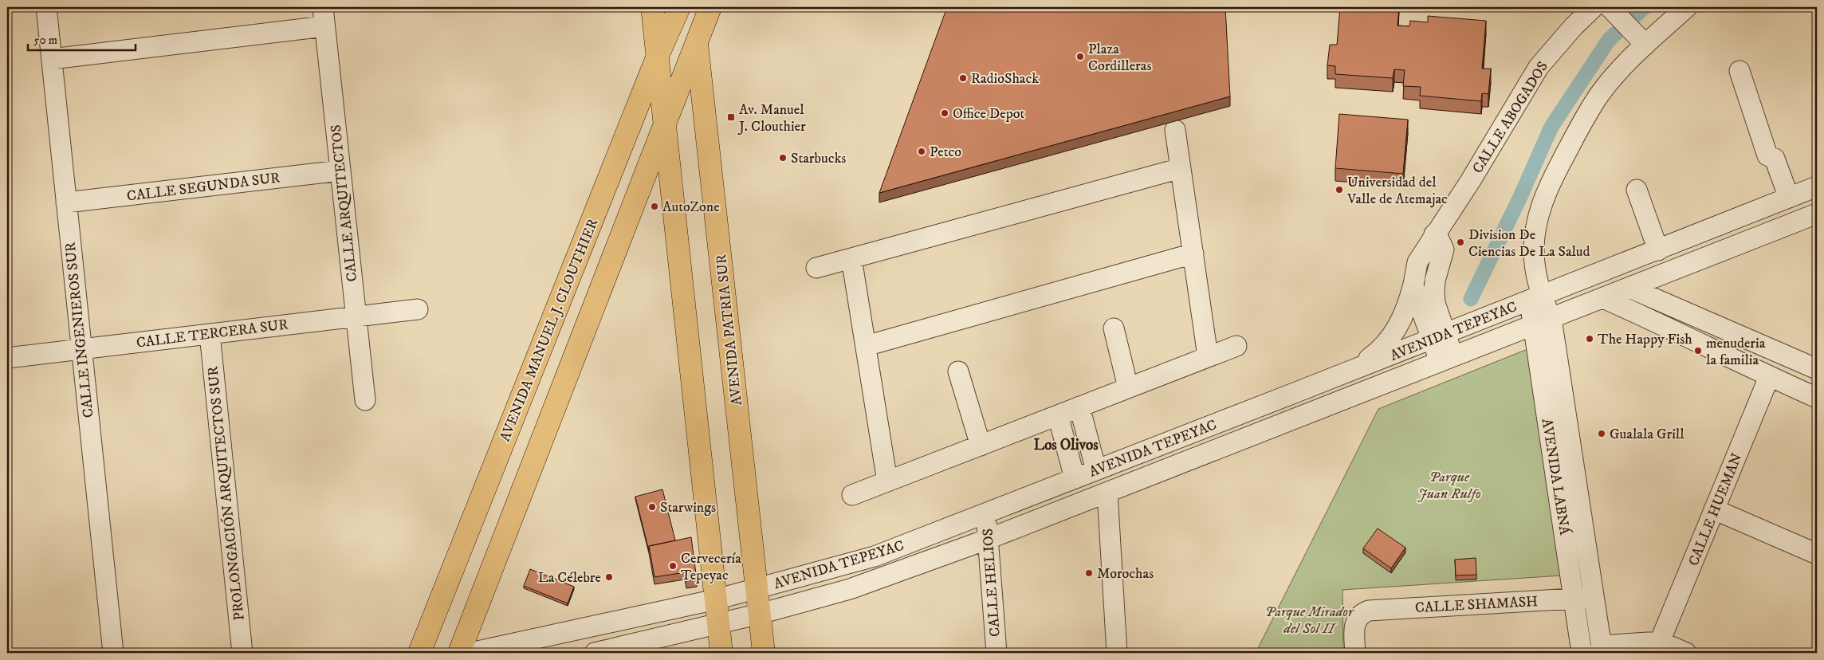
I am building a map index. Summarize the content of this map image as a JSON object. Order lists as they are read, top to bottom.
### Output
{
  "streets": {
    "main road": ["AVENIDA MANUEL J. CLOUTHIER", "AVENIDA PATRIA SUR"],
    "street": [
      "CALLE ABOGADOS",
      "CALLE SEGUNDA SUR",
      "CALLE ARQUITECTOS",
      "CALLE INGENIEROS SUR",
      "AVENIDA TEPEYAC",
      "CALLE TERCERA SUR",
      "AVENIDA LABNÁ",
      "PROLONGACIÓN ARQUITECTOS SUR",
      "CALLE HUEMAN",
      "CALLE HELIOS",
      "CALLE SHAMASH"
    ]
  },
  "crossings": [
    ["CALLE ABOGADOS", "AVENIDA TEPEYAC"],
    ["CALLE SEGUNDA SUR", "CALLE ARQUITECTOS"],
    ["CALLE SEGUNDA SUR", "CALLE INGENIEROS SUR"],
    ["CALLE ARQUITECTOS", "CALLE TERCERA SUR"],
    ["CALLE INGENIEROS SUR", "CALLE TERCERA SUR"],
    ["AVENIDA PATRIA SUR", "AVENIDA TEPEYAC"],
    ["AVENIDA TEPEYAC", "AVENIDA LABNÁ"],
    ["AVENIDA TEPEYAC", "CALLE HELIOS"],
    ["CALLE TERCERA SUR", "PROLONGACIÓN ARQUITECTOS SUR"],
    ["AVENIDA LABNÁ", "CALLE SHAMASH"]
  ],
  "districts": ["Los Olivos"],
  "parks": ["Parque Juan Rulfo", "Parque Mirador del Sol II"],
  "places": {
    "other": [
      "Plaza Cordilleras",
      "RadioShack",
      "Office Depot",
      "Petco",
      "Starbucks",
      "Universidad del Valle de Atemajac",
      "AutoZone",
      "Division De Ciencias De La Salud",
      "The Happy Fish",
      "menuderia la familia",
      "Gualala Grill",
      "Starwings",
      "Cervecería Tepeyac",
      "Morochas",
      "La Célebre"
    ],
    "transit": ["Av. Manuel J. Clouthier"]
  },
  "scale_bar": "50 m"
}
